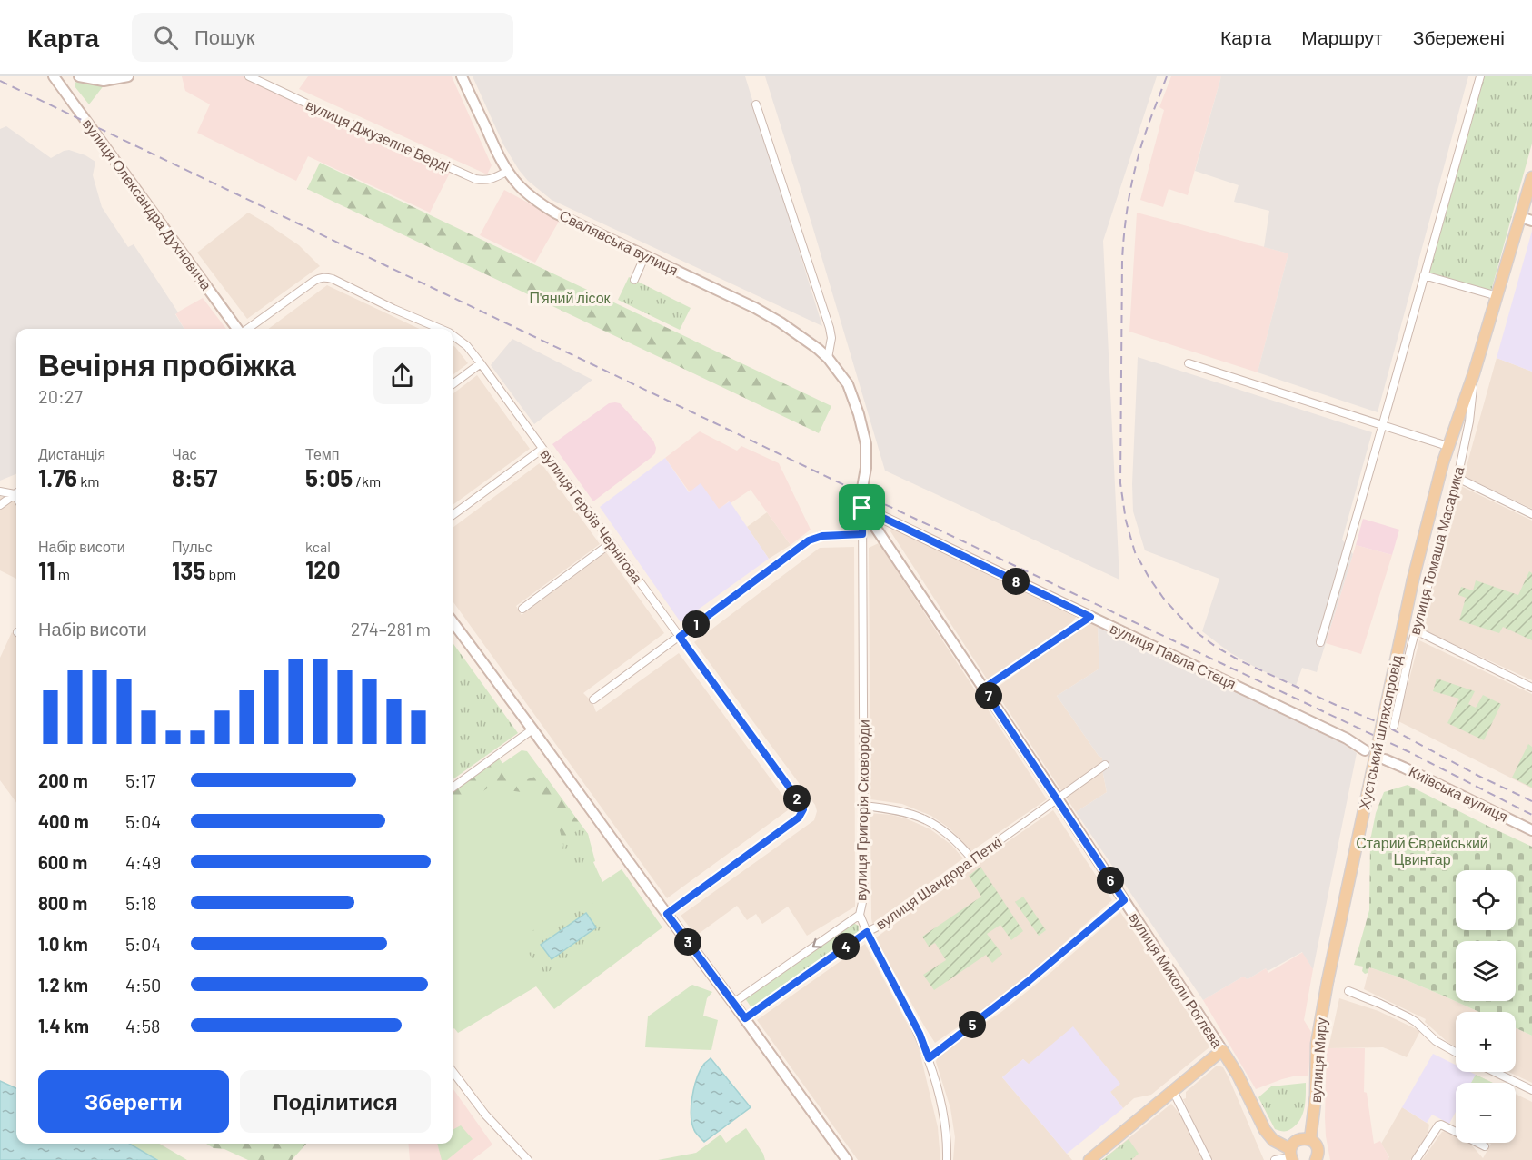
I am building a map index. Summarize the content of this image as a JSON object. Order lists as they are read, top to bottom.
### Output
{
  "streets": {
    "main road": [
      "вулиця Томаша Масарика",
      "Хустський шляхопровід",
      "вулиця Миколи Роглєва",
      "вулиця Миру"
    ],
    "street": [
      "вулиця Джузеппе Верді",
      "вулиця Олександра Духновича",
      "Свалявська вулиця",
      "вулиця Героїв Чернігова",
      "вулиця Павла Стеця",
      "Київська вулиця",
      "вулиця Григорія Сковороди",
      "вулиця Шандора Петкі"
    ]
  },
  "crossings": [
    ["вулиця Джузеппе Верді", "Свалявська вулиця"],
    ["Свалявська вулиця", "вулиця Павла Стеця"],
    ["Свалявська вулиця", "вулиця Григорія Сковороди"],
    ["Свалявська вулиця", "вулиця Миколи Роглєва"],
    ["вулиця Томаша Масарика", "Хустський шляхопровід"],
    ["вулиця Павла Стеця", "вулиця Григорія Сковороди"],
    ["вулиця Павла Стеця", "вулиця Миколи Роглєва"],
    ["Хустський шляхопровід", "вулиця Миру"],
    ["вулиця Григорія Сковороди", "вулиця Шандора Петкі"],
    ["вулиця Григорія Сковороди", "вулиця Миколи Роглєва"],
    ["вулиця Шандора Петкі", "вулиця Миколи Роглєва"]
  ],
  "parks": ["П'яний лісок", "Старий Єврейський Цвинтар"],
  "page": {
    "header": "Карта",
    "search": "Пошук",
    "nav": ["Карта", "Маршрут", "Збережені"],
    "heading": ["Вечірня пробіжка", "20:27"],
    "stats": [
      ["Дистанція", "1.76 km"],
      ["Час", "8:57"],
      ["Темп", "5:05 /km"],
      ["Набір висоти", "11 m"],
      ["Пульс", "135 bpm"],
      ["kcal", "120"]
    ],
    "pins": [
      "8",
      "1",
      "7",
      "2",
      "6",
      "3",
      "4",
      "5"
    ],
    "chart": ["Набір висоти", "274–281 m"],
    "list": [
      {
        "name": "200 m",
        "note": "5:17"
      },
      {
        "name": "400 m",
        "note": "5:04"
      },
      {
        "name": "600 m",
        "note": "4:49"
      },
      {
        "name": "800 m",
        "note": "5:18"
      },
      {
        "name": "1.0 km",
        "note": "5:04"
      },
      {
        "name": "1.2 km",
        "note": "4:50"
      },
      {
        "name": "1.4 km",
        "note": "4:58"
      }
    ],
    "map_buttons": ["+", "−"],
    "buttons": ["Зберегти", "Поділитися"]
  }
}
